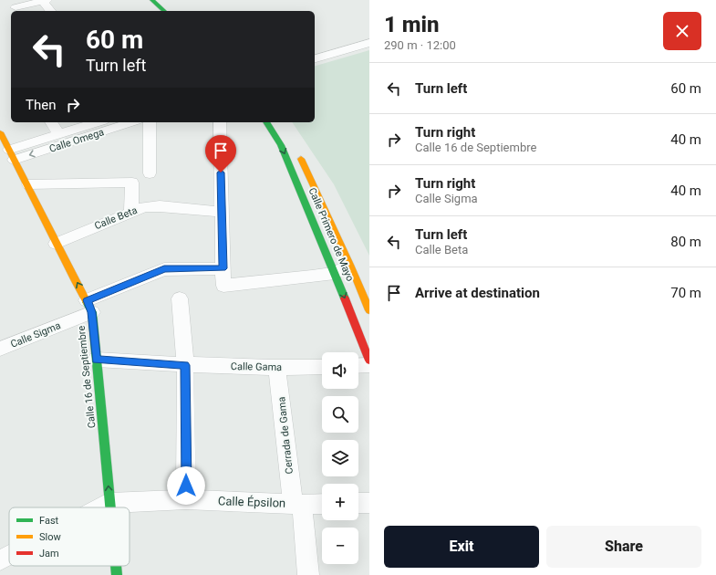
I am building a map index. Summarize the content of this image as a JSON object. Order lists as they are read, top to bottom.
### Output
{
  "streets": {
    "main road": ["Calle Primero de Mayo", "Calle 16 de Septiembre"],
    "street": [
      "Calle Omega",
      "Calle Beta",
      "Calle Sigma",
      "Calle Gama",
      "Cerrada de Gama",
      "Calle Épsilon"
    ]
  },
  "crossings": [
    ["Calle Omega", "Calle 16 de Septiembre"],
    ["Calle Beta", "Calle 16 de Septiembre"],
    ["Calle Sigma", "Calle 16 de Septiembre"],
    ["Calle Gama", "Calle 16 de Septiembre"],
    ["Calle Gama", "Cerrada de Gama"],
    ["Calle 16 de Septiembre", "Calle Épsilon"],
    ["Cerrada de Gama", "Calle Épsilon"]
  ],
  "one_way": ["Calle 16 de Septiembre"],
  "legend": ["Fast", "Slow", "Jam"],
  "page": {
    "heading": ["1 min", "290 m · 12:00"],
    "turn": ["60 m", "Turn left"],
    "list": [
      {
        "name": "Turn left",
        "value": "60 m"
      },
      {
        "name": "Turn right",
        "note": "Calle 16 de Septiembre",
        "value": "40 m"
      },
      {
        "name": "Turn right",
        "note": "Calle Sigma",
        "value": "40 m"
      },
      {
        "name": "Turn left",
        "note": "Calle Beta",
        "value": "80 m"
      },
      {
        "name": "Arrive at destination",
        "value": "70 m"
      }
    ],
    "then": "Then",
    "map_buttons": ["+", "−"],
    "buttons": ["Exit", "Share"]
  }
}
